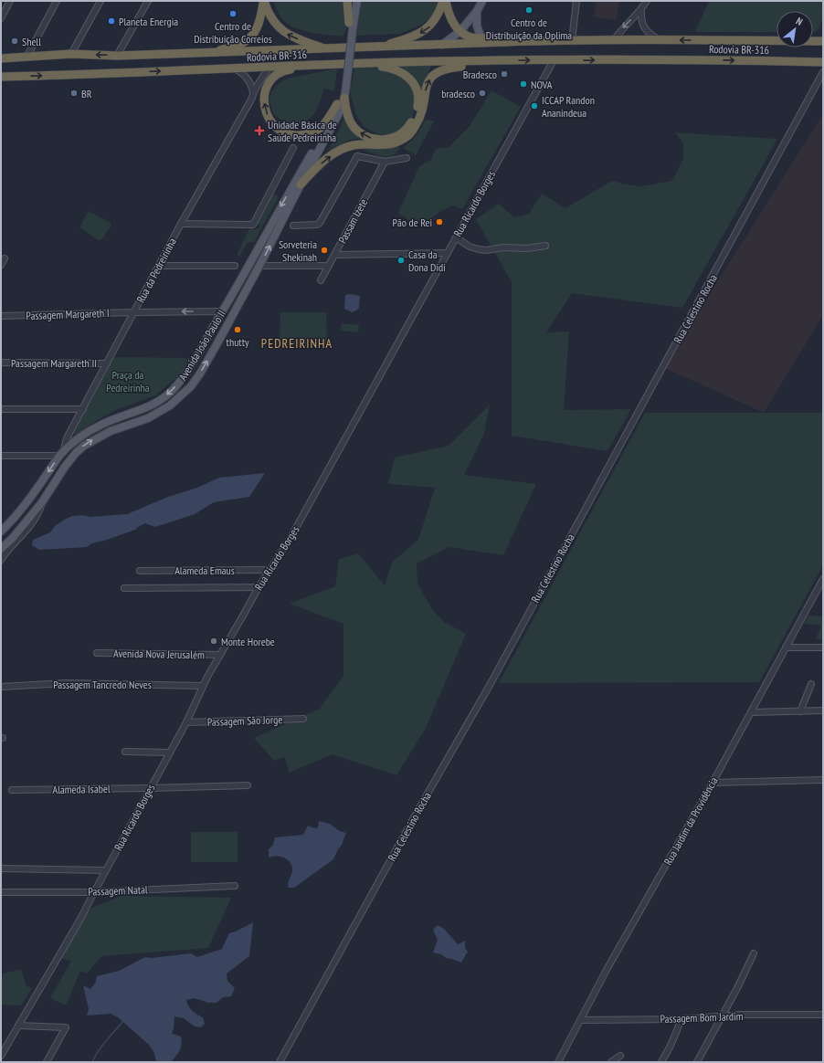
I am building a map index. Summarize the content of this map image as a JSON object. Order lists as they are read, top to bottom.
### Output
{
  "streets": {
    "highway": ["Rodovia BR-316"],
    "main road": ["Avenida João Paulo II"],
    "street": [
      "Rua Ricardo Borges",
      "Passam Izete",
      "Rua da Pedreirinha",
      "Rua Celestino Rocha",
      "Passagem Margareth I",
      "Passagem Margareth II",
      "Alameda Emaus",
      "Avenida Nova Jerusalém",
      "Passagem Tancredo Neves",
      "Passagem São Jorge",
      "Alameda Isabel",
      "Rua Jardim da Providência",
      "Passagem Natal",
      "Passagem Bom Jardim"
    ]
  },
  "crossings": [
    ["Rodovia BR-316", "Rua Ricardo Borges"],
    ["Rodovia BR-316", "Rua da Pedreirinha"],
    ["Rua Ricardo Borges", "Alameda Emaus"],
    ["Rua Ricardo Borges", "Avenida Nova Jerusalém"],
    ["Rua Ricardo Borges", "Passagem Tancredo Neves"],
    ["Rua Ricardo Borges", "Passagem São Jorge"],
    ["Rua Ricardo Borges", "Alameda Isabel"],
    ["Rua Ricardo Borges", "Passagem Natal"],
    ["Rua da Pedreirinha", "Passagem Margareth I"],
    ["Rua da Pedreirinha", "Avenida João Paulo II"],
    ["Rua da Pedreirinha", "Passagem Margareth II"],
    ["Passagem Margareth I", "Avenida João Paulo II"],
    ["Rua Jardim da Providência", "Passagem Bom Jardim"]
  ],
  "districts": ["PEDREIRINHA"],
  "parks": ["Praça da Pedreirinha"],
  "places": {
    "other": [
      "Centro de Distribuição da Oplima",
      "Centro de Distribuição Correios",
      "Planeta Energia",
      "Shell",
      "Bradesco",
      "NOVA",
      "BR",
      "bradesco",
      "ICCAP Randon Ananindeua",
      "Pão de Rei",
      "Sorveteria Shekinah",
      "Casa da Dona Didi",
      "thutty",
      "Monte Horebe"
    ],
    "health": ["Unidade Básica de Saúde Pedreirinha"]
  },
  "north": "top right"
}
